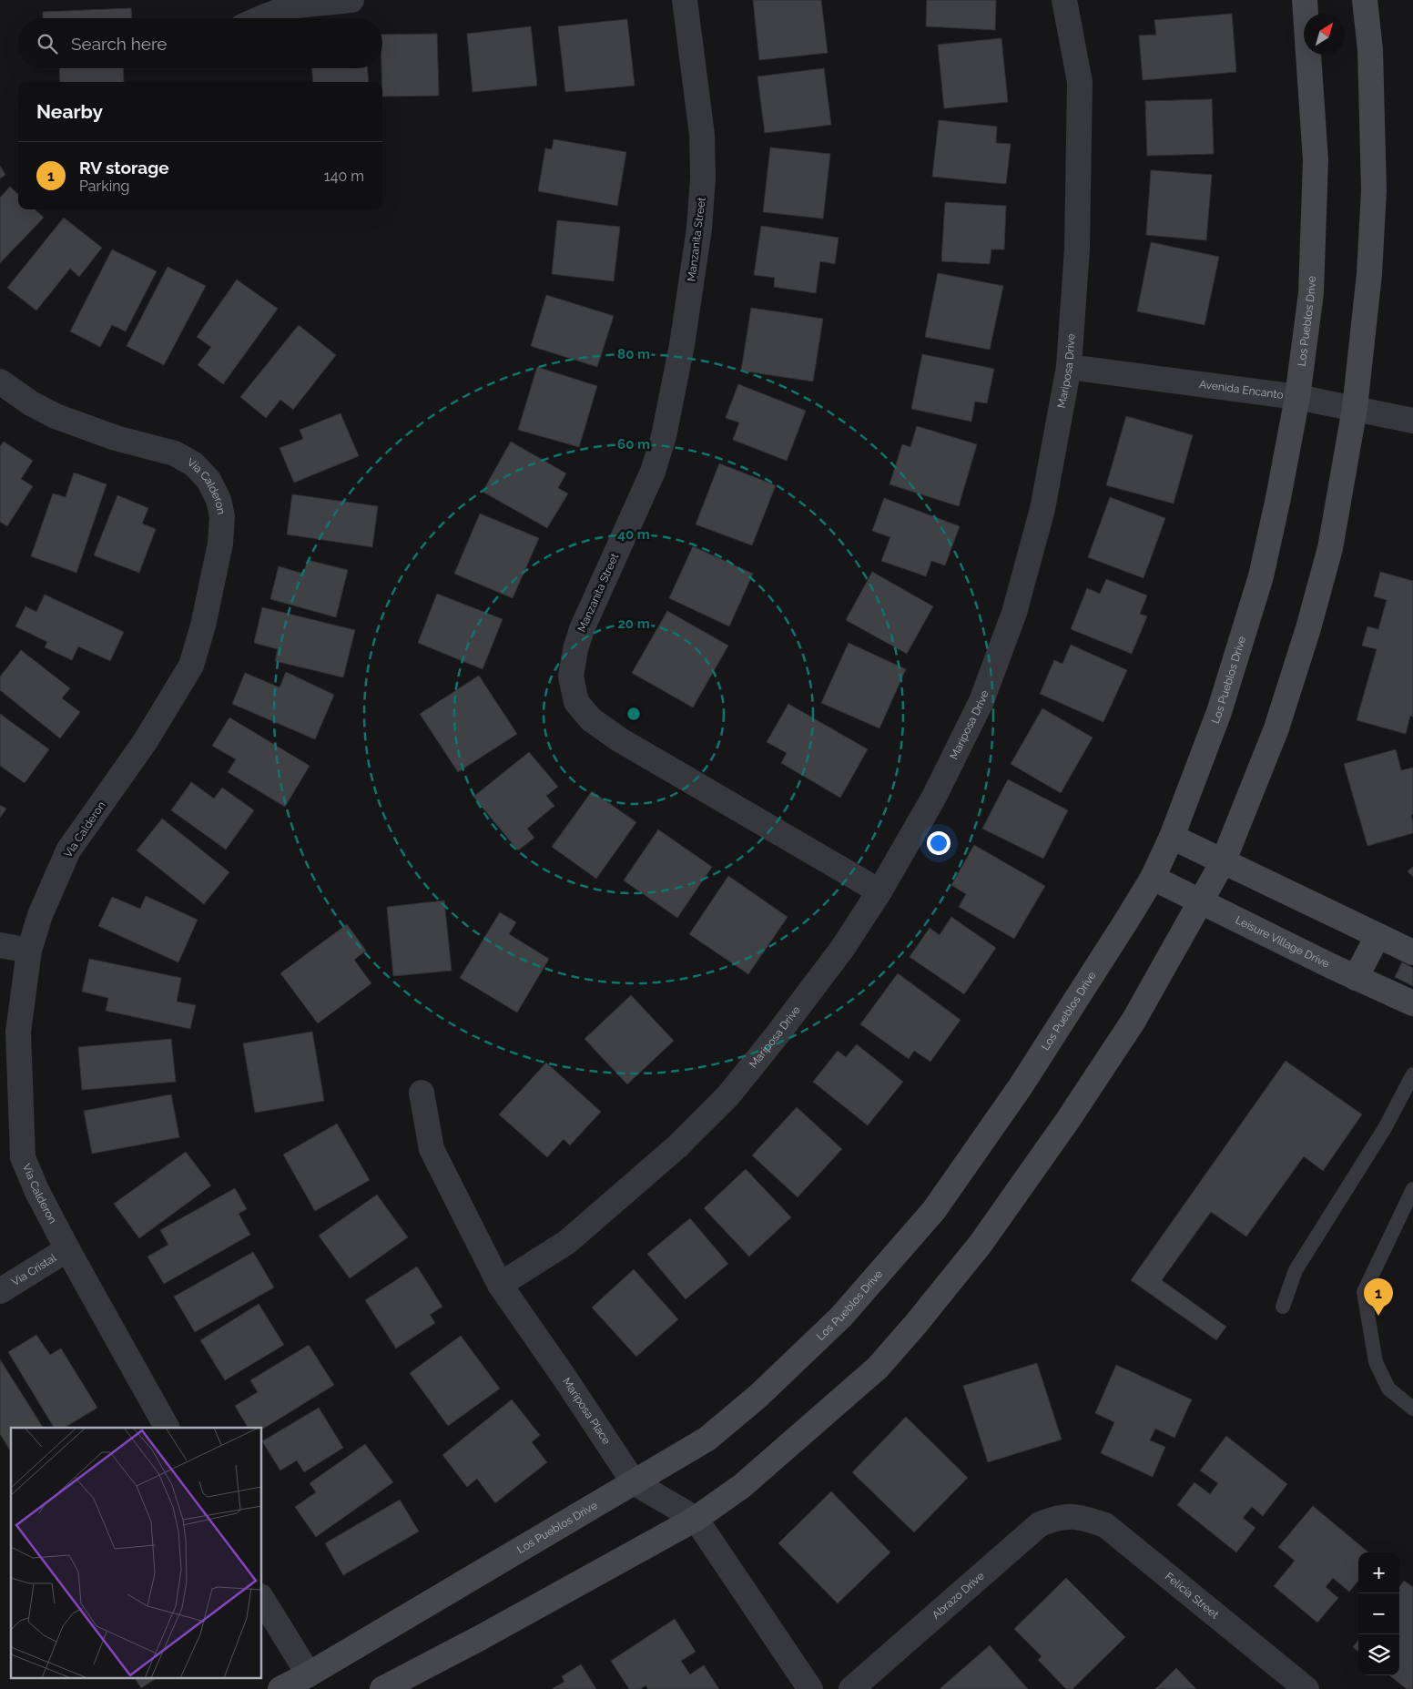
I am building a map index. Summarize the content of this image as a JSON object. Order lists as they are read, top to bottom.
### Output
{
  "streets": {
    "street": [
      "Manzanita Street",
      "Los Pueblos Drive",
      "Mariposa Drive",
      "Avenida Encanto",
      "Via Calderon",
      "Leisure Village Drive",
      "Via Cristal",
      "Mariposa Place",
      "Abrazo Drive",
      "Felicia Street"
    ]
  },
  "crossings": [
    ["Manzanita Street", "Mariposa Drive"],
    ["Los Pueblos Drive", "Avenida Encanto"],
    ["Los Pueblos Drive", "Leisure Village Drive"],
    ["Los Pueblos Drive", "Mariposa Place"],
    ["Mariposa Drive", "Avenida Encanto"],
    ["Mariposa Drive", "Mariposa Place"],
    ["Via Calderon", "Via Cristal"],
    ["Abrazo Drive", "Felicia Street"]
  ],
  "north": "top right",
  "page": {
    "search": "Search here",
    "heading": "Nearby",
    "list": [
      {
        "mark": "1",
        "name": "RV storage",
        "note": "Parking",
        "value": "140 m"
      }
    ],
    "pins": "1",
    "map_buttons": ["+", "−"]
  },
  "rings": [
    "80 m",
    "60 m",
    "40 m",
    "20 m"
  ]
}
